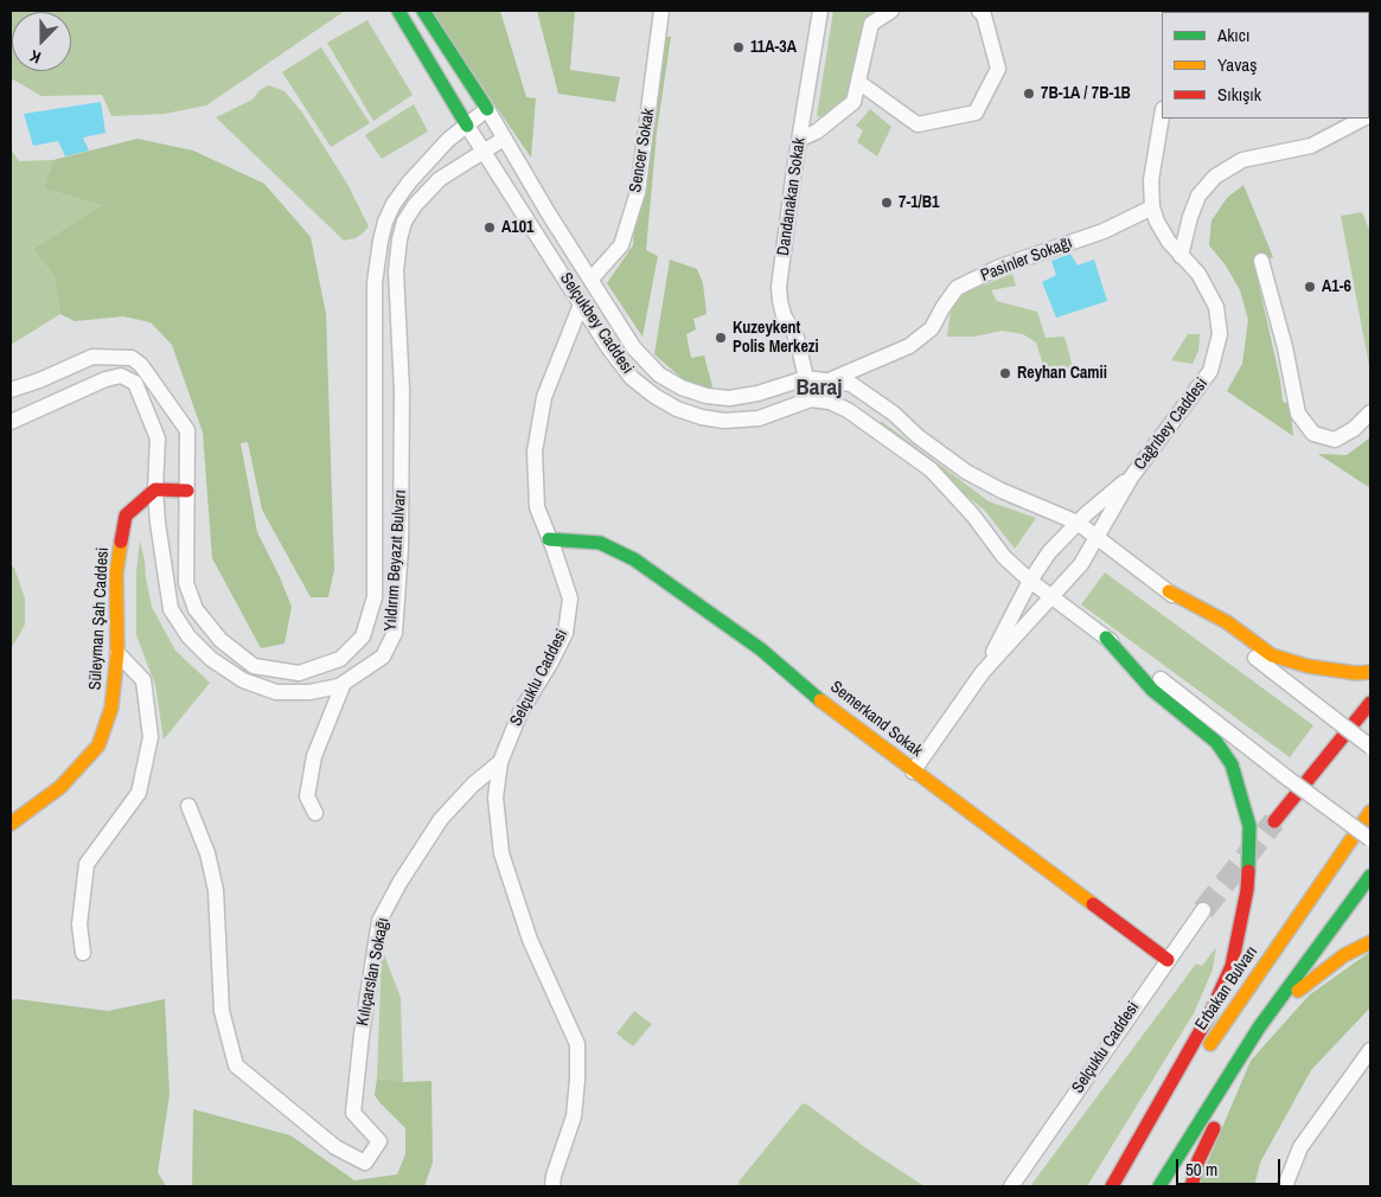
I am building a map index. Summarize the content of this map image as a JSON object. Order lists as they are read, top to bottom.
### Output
{
  "streets": {
    "main road": [
      "Selçukbey Caddesi",
      "Süleyman Şah Caddesi",
      "Semerkand Sokak",
      "Erbakan Bulvarı"
    ],
    "street": [
      "Sencer Sokak",
      "Dandanakan Sokak",
      "Pasinler Sokağı",
      "Cağrıbey Caddesi",
      "Yıldırım Beyazıt Bulvarı",
      "Selçuklu Caddesi",
      "Kılıçarslan Sokağı"
    ]
  },
  "crossings": [
    ["Sencer Sokak", "Selçukbey Caddesi"],
    ["Dandanakan Sokak", "Selçukbey Caddesi"],
    ["Pasinler Sokağı", "Selçukbey Caddesi"],
    ["Pasinler Sokağı", "Cağrıbey Caddesi"],
    ["Selçukbey Caddesi", "Cağrıbey Caddesi"],
    ["Selçukbey Caddesi", "Yıldırım Beyazıt Bulvarı"],
    ["Selçukbey Caddesi", "Selçuklu Caddesi"],
    ["Yıldırım Beyazıt Bulvarı", "Süleyman Şah Caddesi"],
    ["Selçuklu Caddesi", "Semerkand Sokak"],
    ["Selçuklu Caddesi", "Kılıçarslan Sokağı"]
  ],
  "districts": ["Baraj"],
  "places": [
    "11A-3A",
    "7B-1A / 7B-1B",
    "7-1/B1",
    "A101",
    "A1-6",
    "Kuzeykent Polis Merkezi",
    "Reyhan Camii"
  ],
  "legend": ["Akıcı", "Yavaş", "Sıkışık"],
  "scale_bar": "50 m",
  "north": "bottom"
}
